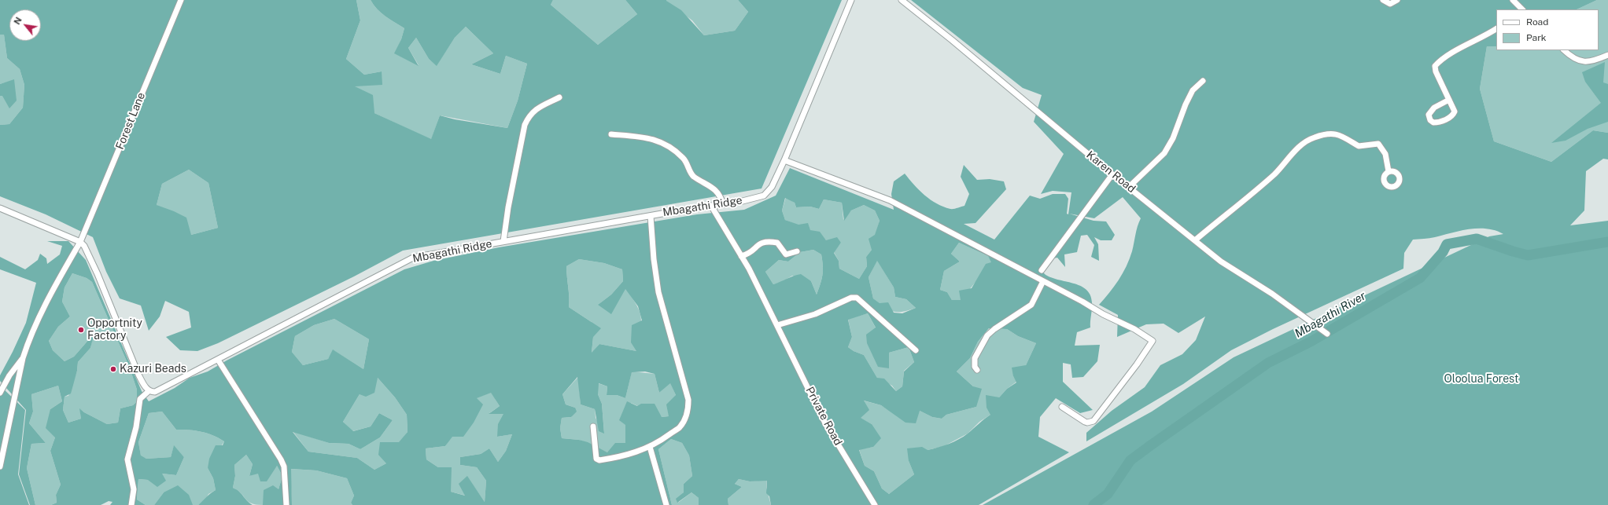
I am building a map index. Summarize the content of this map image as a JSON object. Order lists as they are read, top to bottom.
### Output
{
  "streets": {
    "street": [
      "Forest Lane",
      "Karen Road",
      "Mbagathi Ridge",
      "Private Road"
    ]
  },
  "crossings": [
    ["Mbagathi Ridge", "Private Road"]
  ],
  "water": ["Mbagathi River"],
  "parks": ["Oloolua Forest"],
  "places": ["Opportnity Factory", "Kazuri Beads"],
  "legend": ["Road", "Park"],
  "north": "top left"
}
